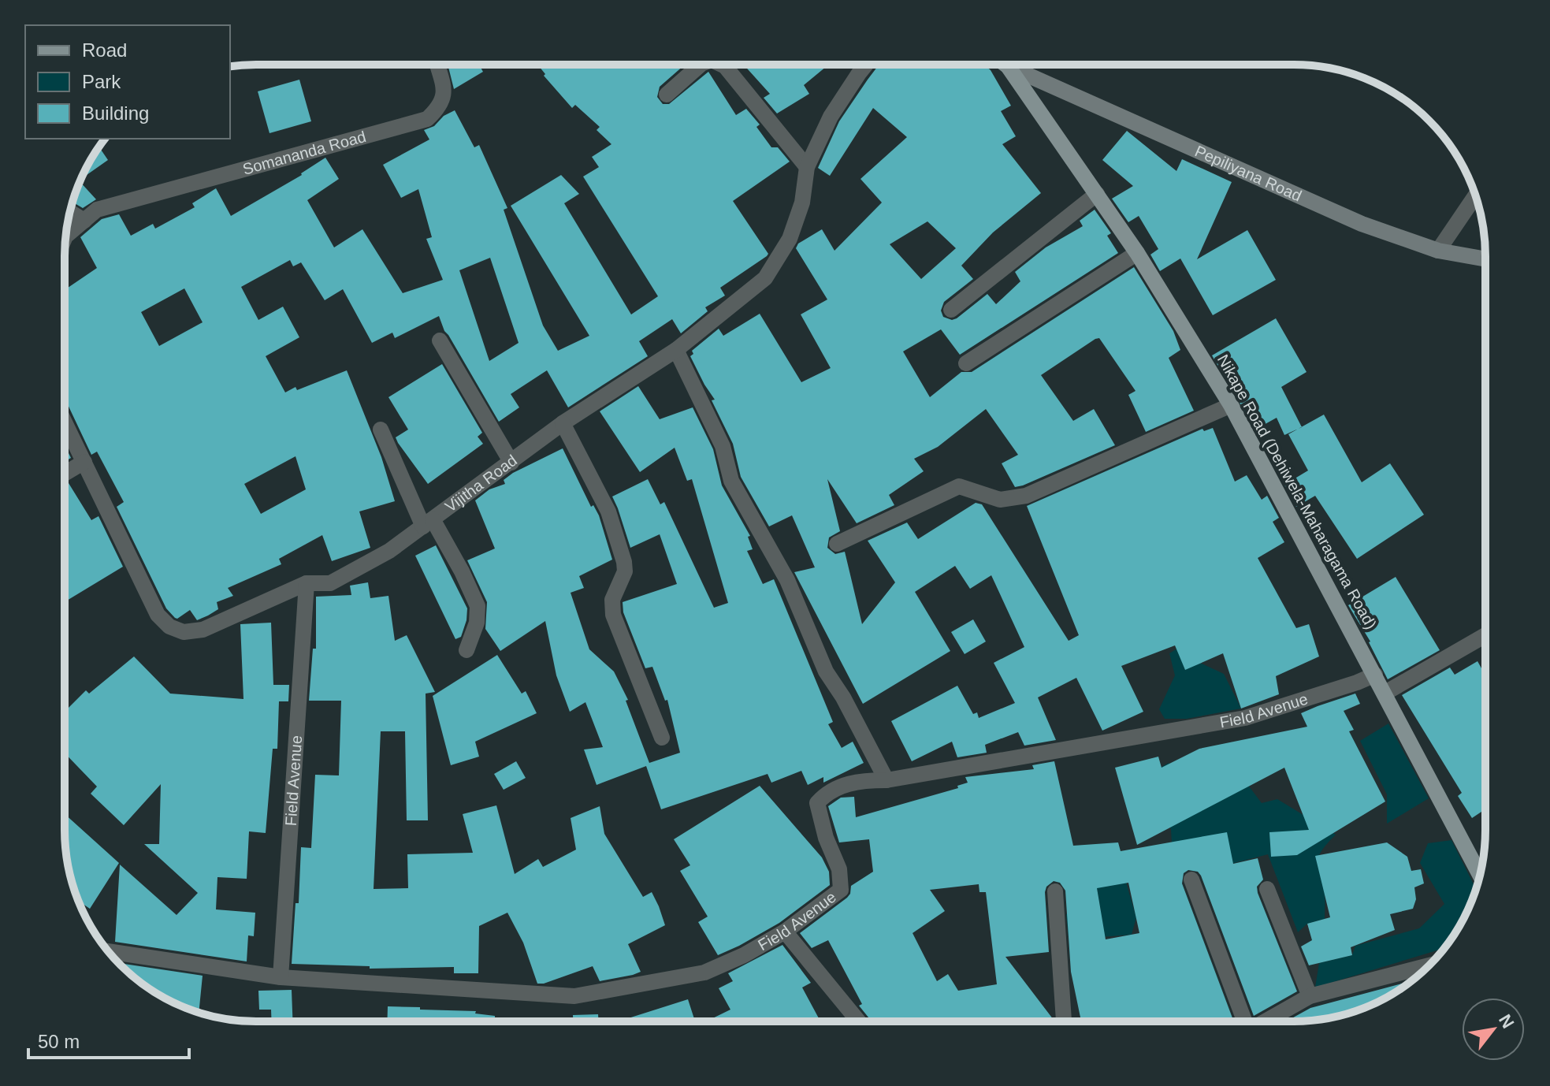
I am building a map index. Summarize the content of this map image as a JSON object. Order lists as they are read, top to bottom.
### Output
{
  "streets": {
    "main road": ["Pepiliyana Road", "Nikape Road (Dehiwela-Maharagama Road)"],
    "street": ["Somananda Road", "Vijitha Road", "Field Avenue"]
  },
  "crossings": [
    ["Pepiliyana Road", "Nikape Road (Dehiwela-Maharagama Road)"],
    ["Vijitha Road", "Field Avenue"],
    ["Nikape Road (Dehiwela-Maharagama Road)", "Field Avenue"]
  ],
  "legend": ["Road", "Park", "Building"],
  "scale_bar": "50 m",
  "north": "top right"
}
